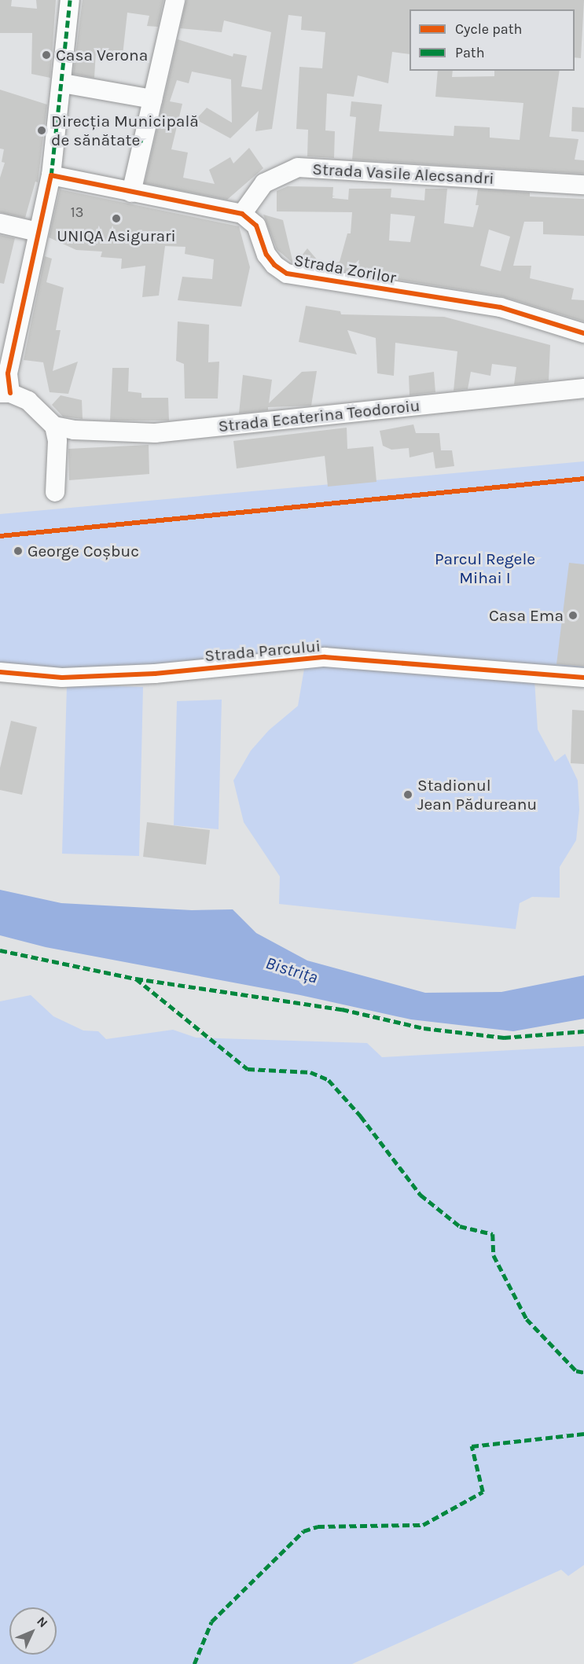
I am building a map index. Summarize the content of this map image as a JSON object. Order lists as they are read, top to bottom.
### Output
{
  "streets": {
    "street": [
      "Strada Vasile Alecsandri",
      "Strada Zorilor",
      "Strada Ecaterina Teodoroiu",
      "Strada Parcului"
    ]
  },
  "crossings": [
    ["Strada Vasile Alecsandri", "Strada Zorilor"]
  ],
  "water": ["Bistrița"],
  "parks": ["Parcul Regele Mihai I"],
  "places": [
    "Casa Verona",
    "Direcția Municipală de sănătate",
    "UNIQA Asigurari",
    "George Coșbuc",
    "Casa Ema",
    "Stadionul Jean Pădureanu"
  ],
  "house_numbers": ["13"],
  "legend": ["Cycle path", "Path"],
  "north": "top right"
}
